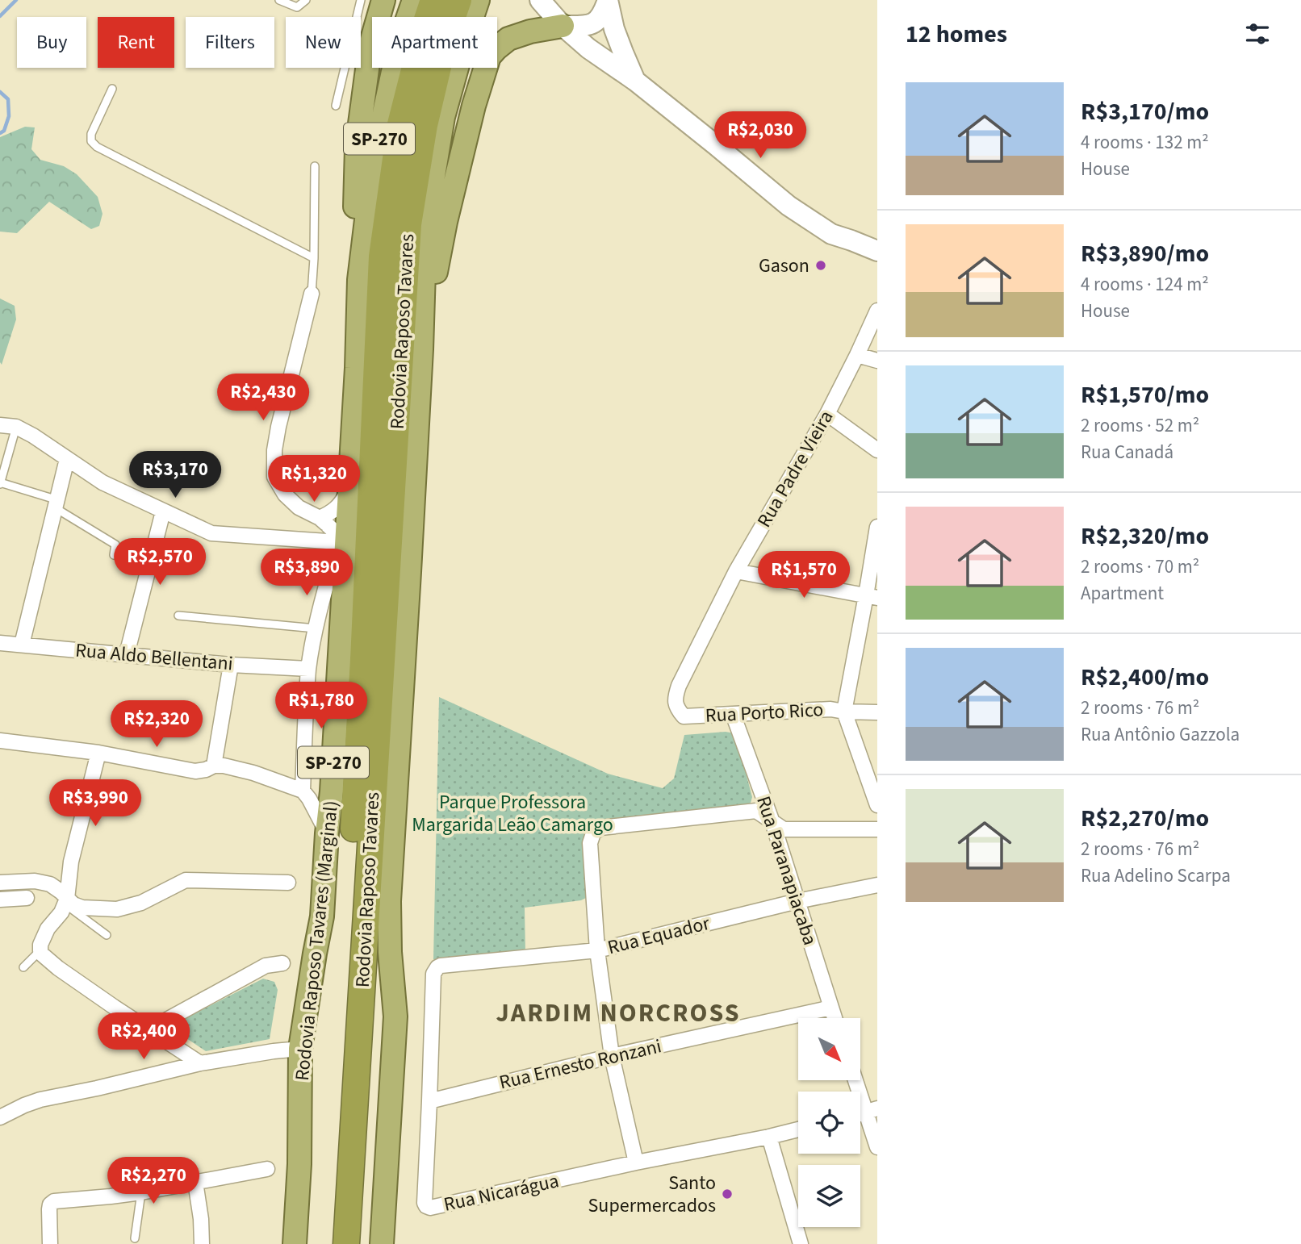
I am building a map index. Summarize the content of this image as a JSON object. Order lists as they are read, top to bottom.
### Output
{
  "streets": {
    "highway": ["SP-270", "Rodovia Raposo Tavares", "Rodovia Raposo Tavares (Marginal)"],
    "street": [
      "Rua Padre Vieira",
      "Rua Aldo Bellentani",
      "Rua Porto Rico",
      "Rua Paranapiacaba",
      "Rua Equador",
      "Rua Ernesto Ronzani",
      "Rua Nicarágua"
    ]
  },
  "crossings": [
    ["Rua Padre Vieira", "Rua Porto Rico"],
    ["Rua Porto Rico", "Rua Paranapiacaba"],
    ["Rua Paranapiacaba", "Rua Equador"],
    ["Rua Paranapiacaba", "Rua Ernesto Ronzani"],
    ["Rua Equador", "Rua Ernesto Ronzani"],
    ["Rua Equador", "Rua Nicarágua"],
    ["Rua Ernesto Ronzani", "Rua Nicarágua"]
  ],
  "districts": ["JARDIM NORCROSS"],
  "parks": ["Parque Professora Margarida Leão Camargo"],
  "places": ["Gason", "Santo Supermercados"],
  "north": "bottom right",
  "page": {
    "heading": "12 homes",
    "chip": [
      "Buy",
      "Rent",
      "Filters",
      "New",
      "Apartment"
    ],
    "list": [
      {
        "name": "R$3,170/mo",
        "note": "4 rooms · 132 m² · House"
      },
      {
        "name": "R$3,890/mo",
        "note": "4 rooms · 124 m² · House"
      },
      {
        "name": "R$1,570/mo",
        "note": "2 rooms · 52 m² · Rua Canadá"
      },
      {
        "name": "R$2,320/mo",
        "note": "2 rooms · 70 m² · Apartment"
      },
      {
        "name": "R$2,400/mo",
        "note": "2 rooms · 76 m² · Rua Antônio Gazzola"
      },
      {
        "name": "R$2,270/mo",
        "note": "2 rooms · 76 m² · Rua Adelino Scarpa"
      }
    ],
    "price": [
      "R$2,030",
      "R$2,430",
      "R$3,170",
      "R$1,320",
      "R$2,570",
      "R$3,890",
      "R$1,570",
      "R$1,780",
      "R$2,320",
      "R$3,990",
      "R$2,400",
      "R$2,270"
    ]
  }
}
